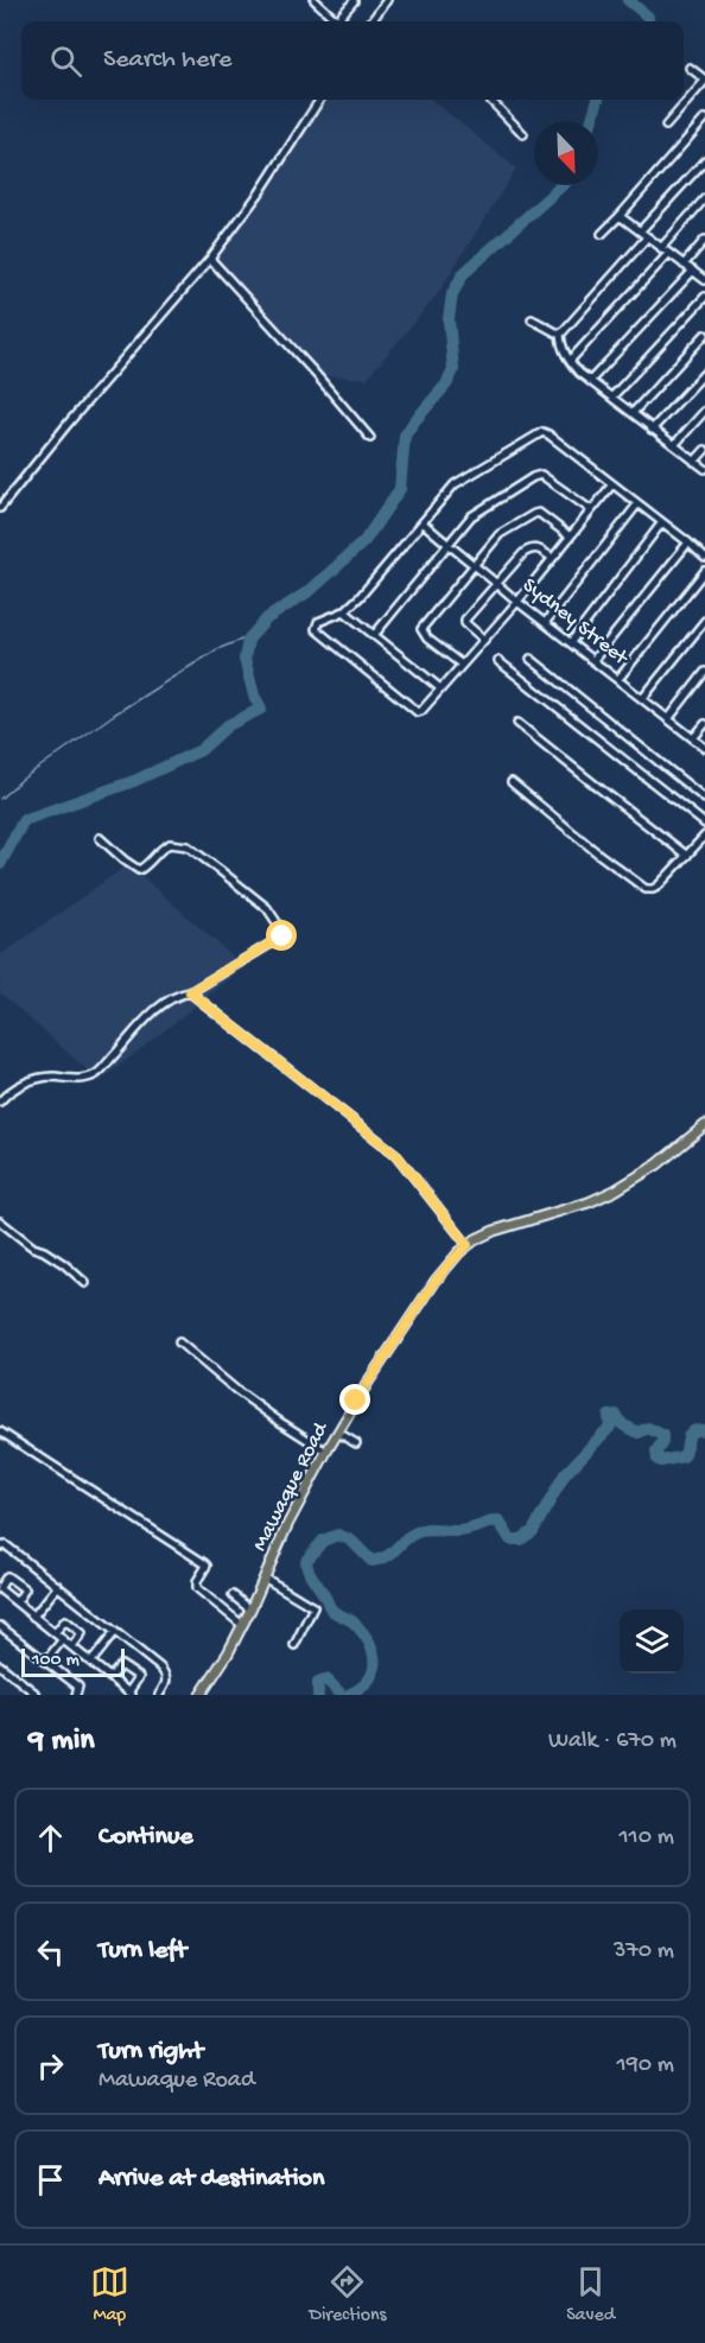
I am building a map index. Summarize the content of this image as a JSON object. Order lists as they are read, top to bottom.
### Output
{
  "streets": {
    "main road": ["Mawaque Road"],
    "street": ["Sydney Street"]
  },
  "scale_bar": "100 m",
  "north": "bottom right",
  "page": {
    "search": "Search here",
    "scale": "100 m",
    "heading": ["9 min", "Walk · 670 m"],
    "list": [
      ["Continue", "110 m"],
      ["Turn left", "370 m"],
      ["Turn right", "Mawaque Road", "190 m"],
      "Arrive at destination"
    ],
    "nav": ["Map", "Directions", "Saved"]
  }
}
